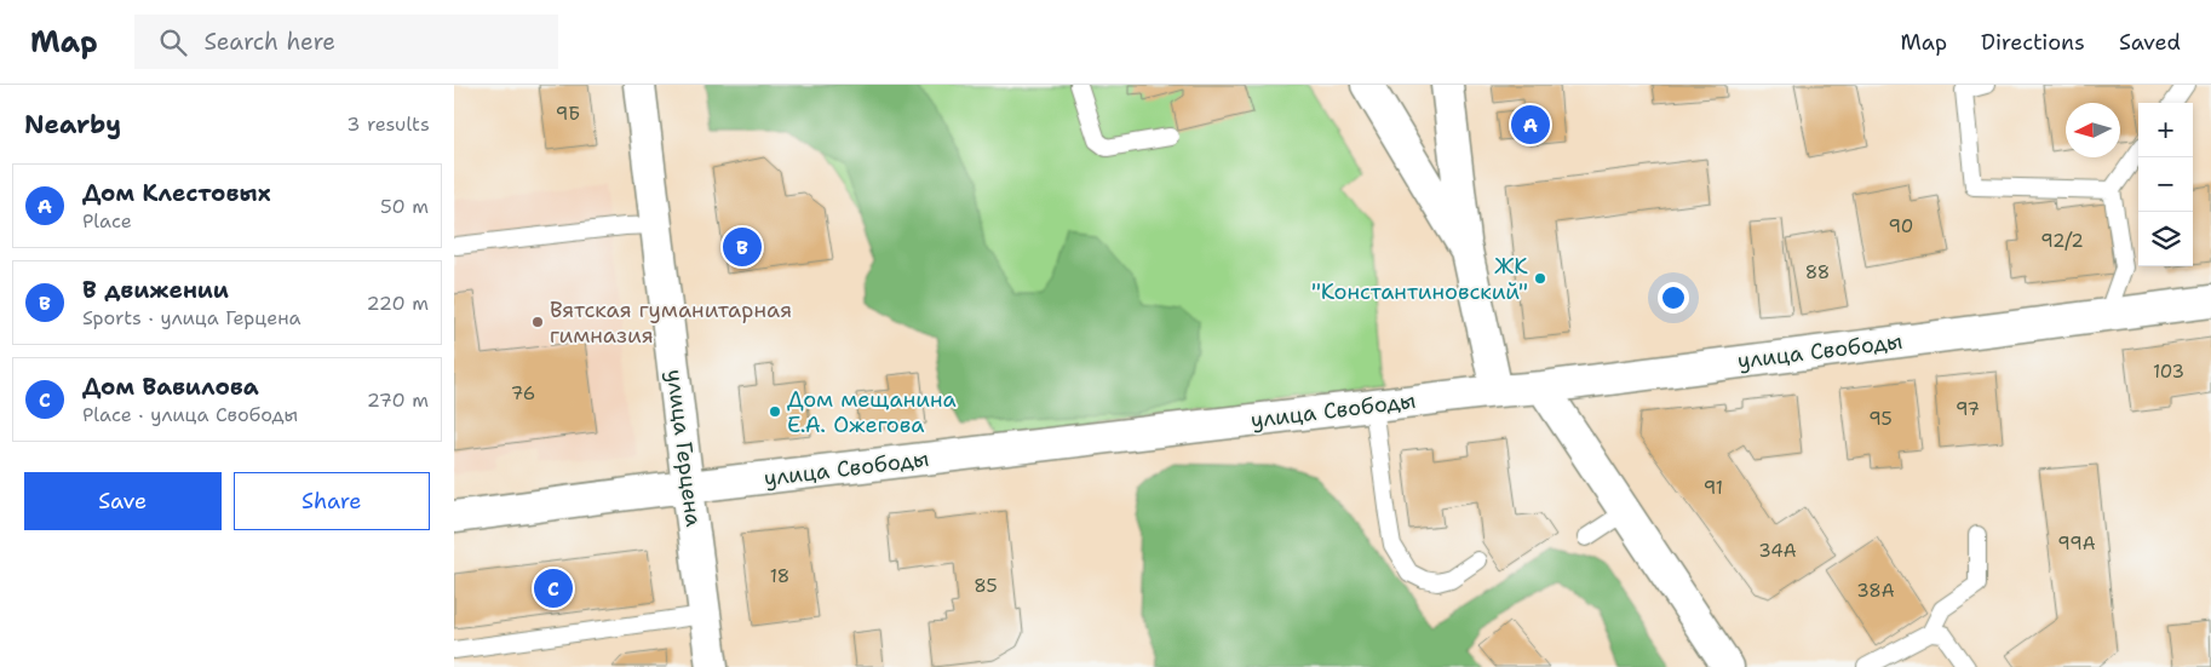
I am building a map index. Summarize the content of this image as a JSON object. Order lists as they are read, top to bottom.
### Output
{
  "streets": {
    "street": ["улица Свободы", "улица Герцена"]
  },
  "crossings": [
    ["улица Свободы", "улица Герцена"]
  ],
  "places": ["ЖК \"Константиновский\"", "Вятская гуманитарная гимназия", "Дом мещанина Е.А. Ожегова"],
  "house_numbers": [
    "9Б",
    "90",
    "92/2",
    "88",
    "103",
    "76",
    "97",
    "95",
    "91",
    "99А",
    "34А",
    "18",
    "85",
    "38А"
  ],
  "north": "left",
  "page": {
    "header": "Map",
    "search": "Search here",
    "nav": ["Map", "Directions", "Saved"],
    "heading": ["Nearby", "3 results"],
    "map_buttons": ["+", "−"],
    "pins": ["A", "B", "C"],
    "list": [
      {
        "mark": "A",
        "name": "Дом Клестовых",
        "note": "Place",
        "value": "50 m"
      },
      {
        "mark": "B",
        "name": "В движении",
        "note": "Sports · улица Герцена",
        "value": "220 m"
      },
      {
        "mark": "C",
        "name": "Дом Вавилова",
        "note": "Place · улица Свободы",
        "value": "270 m"
      }
    ],
    "buttons": ["Save", "Share"]
  }
}
